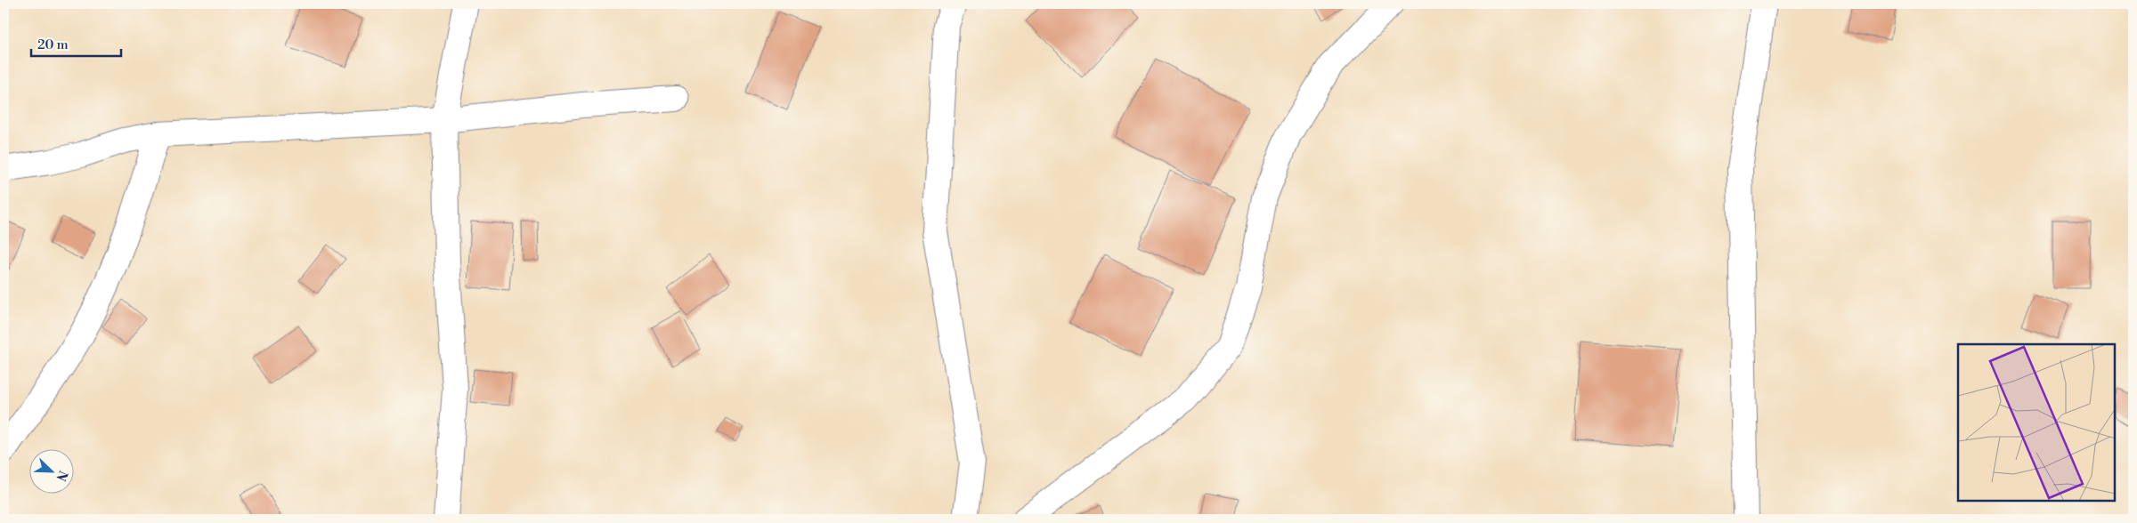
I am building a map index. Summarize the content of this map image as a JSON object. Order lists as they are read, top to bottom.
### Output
{
  "scale_bar": "20 m",
  "north": "bottom right"
}
